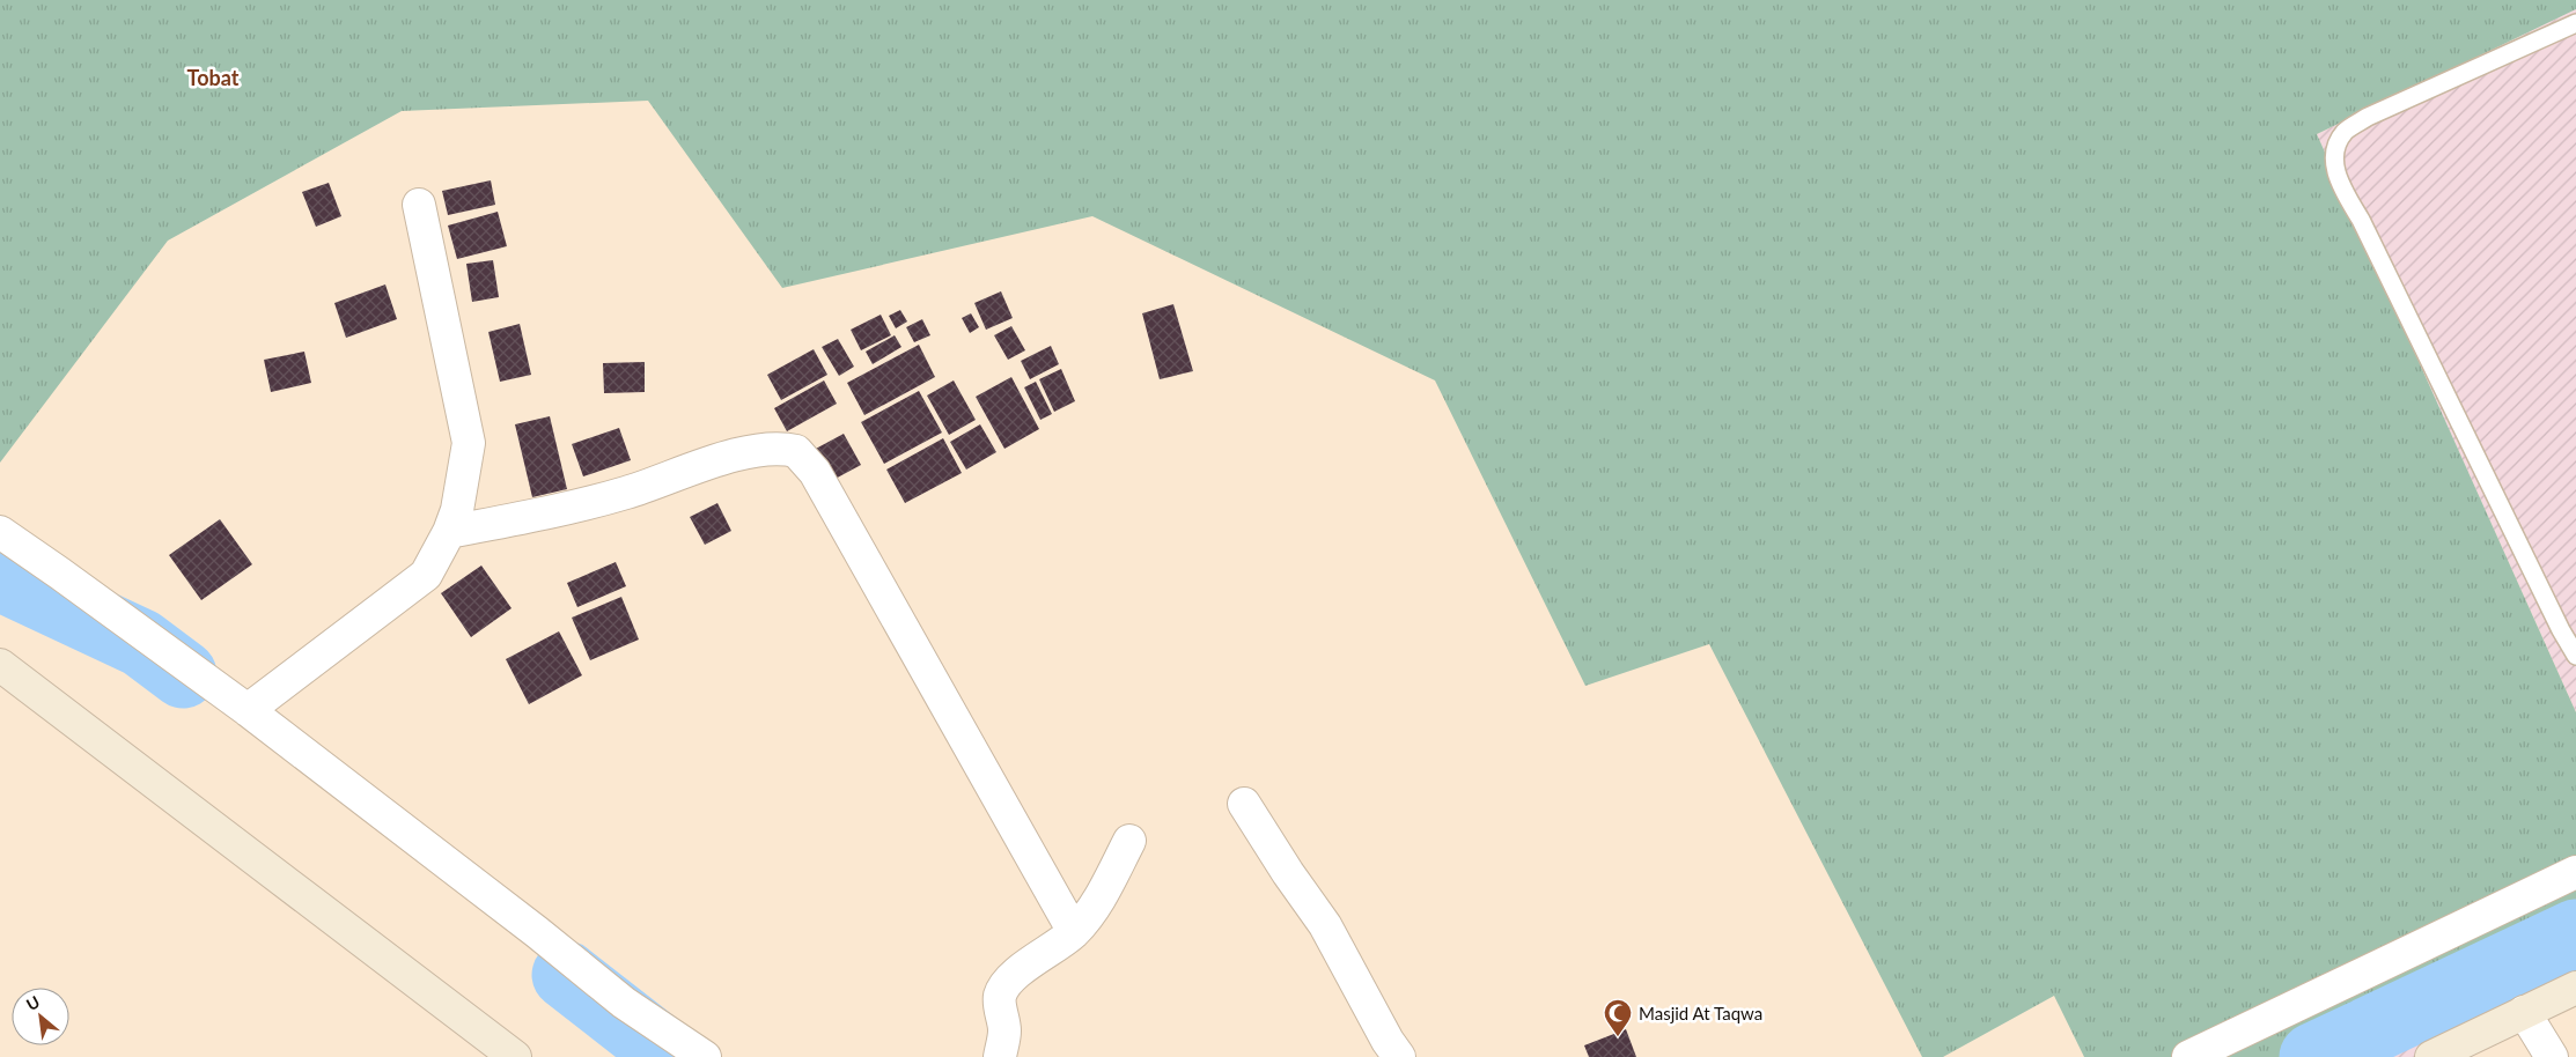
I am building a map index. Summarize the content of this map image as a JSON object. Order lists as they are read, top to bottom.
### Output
{
  "districts": ["Tobat"],
  "places": {
    "mosque": ["Masjid At Taqwa"]
  },
  "north": "top left"
}
